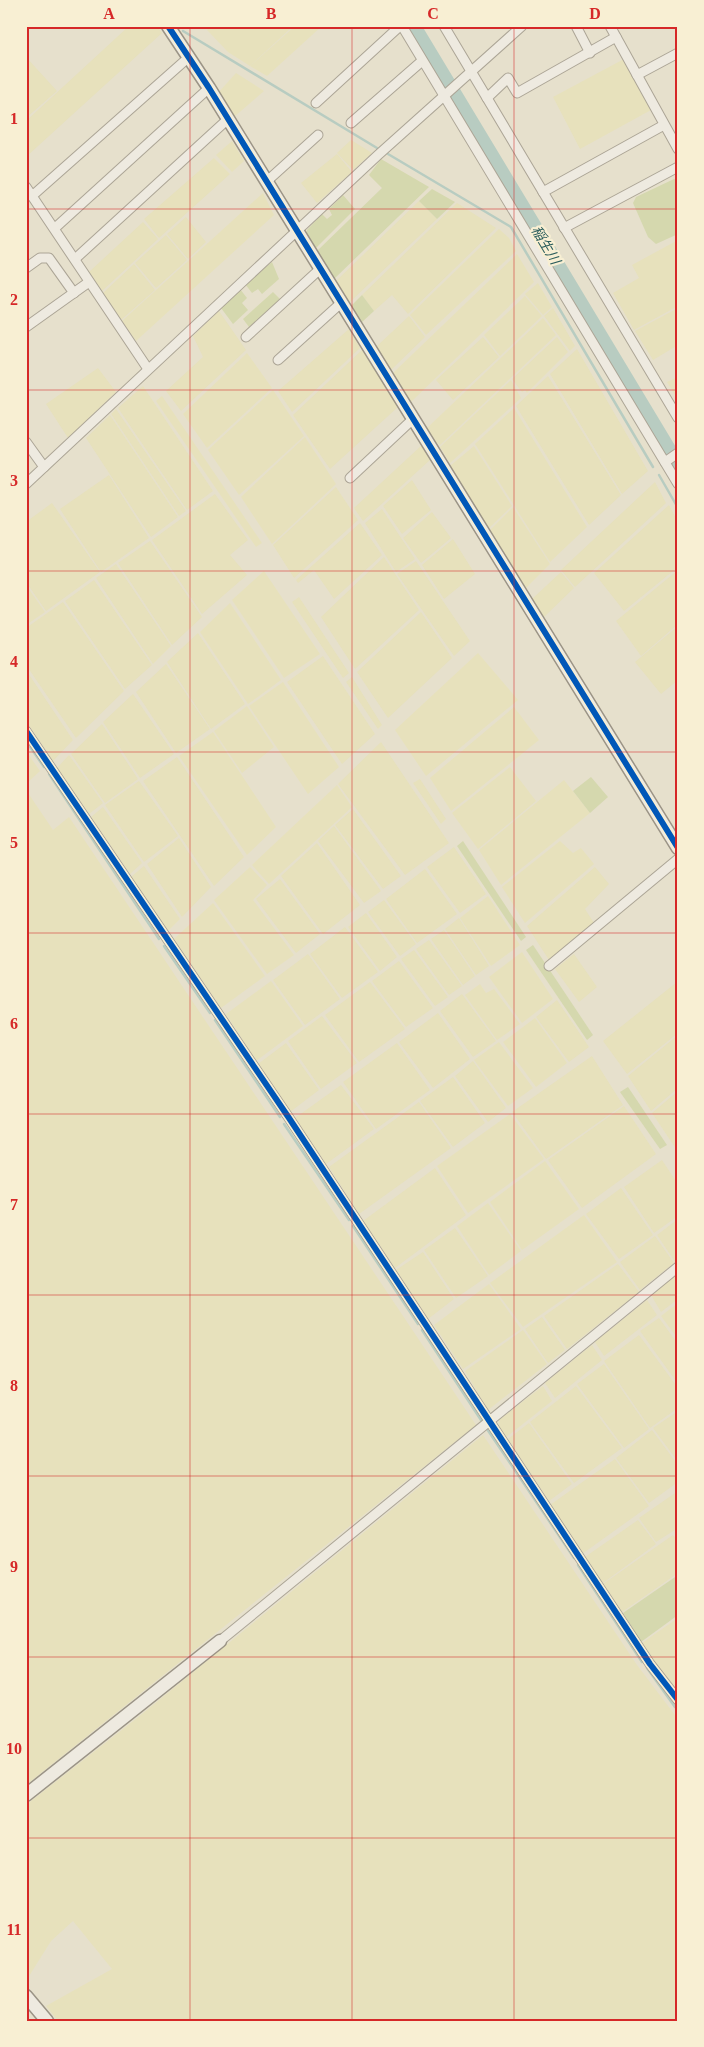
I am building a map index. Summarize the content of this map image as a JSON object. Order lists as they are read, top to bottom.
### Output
{
  "water": ["稲生川"],
  "grid": {
    "columns": [
      "A",
      "B",
      "C",
      "D"
    ],
    "rows": [
      "1",
      "2",
      "3",
      "4",
      "5",
      "6",
      "7",
      "8",
      "9",
      "10",
      "11"
    ]
  }
}
